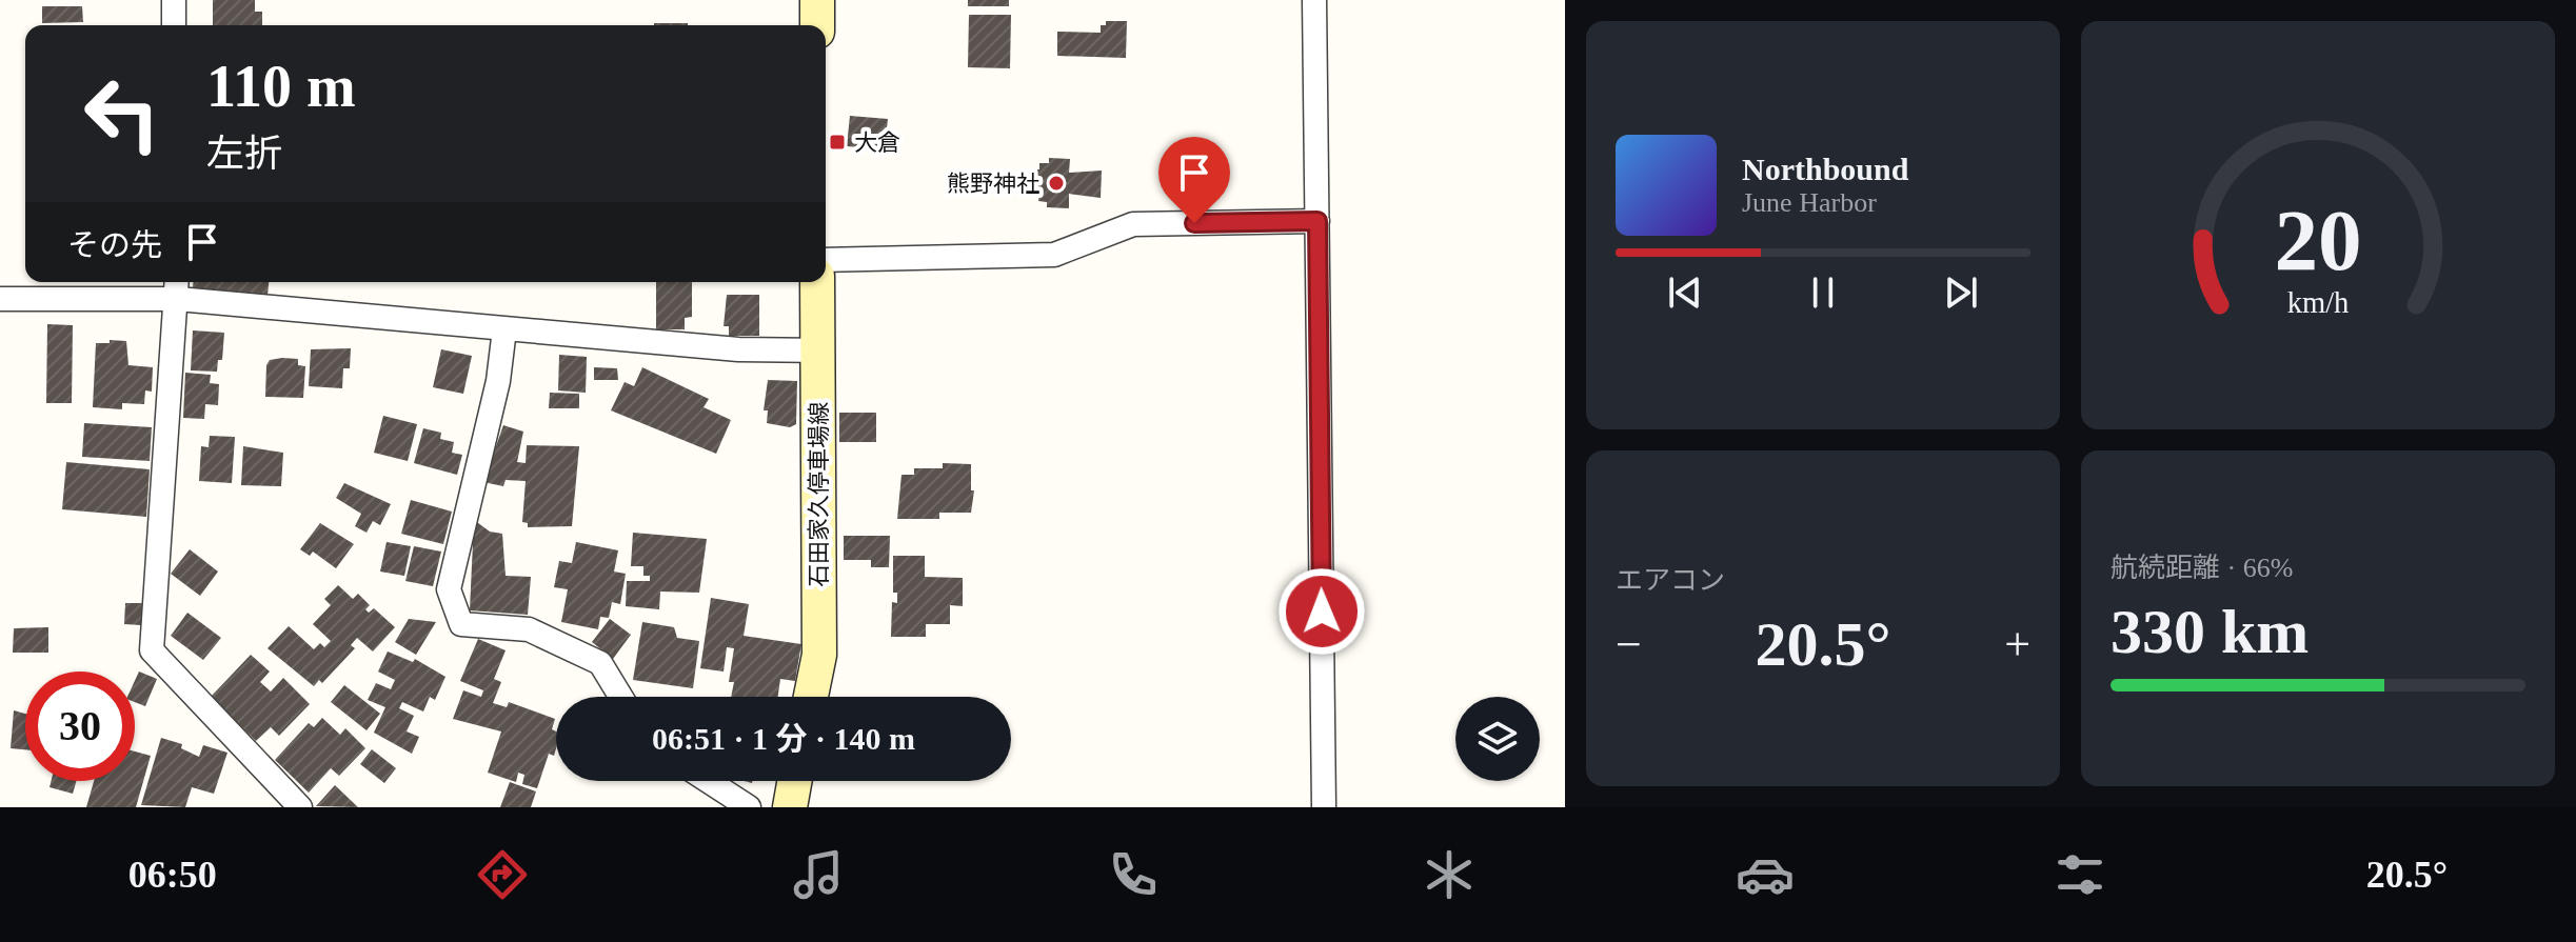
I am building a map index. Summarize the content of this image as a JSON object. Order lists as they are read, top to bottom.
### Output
{
  "streets": {
    "main road": ["石田家久停車場線"]
  },
  "places": {
    "transit": ["大倉"],
    "other": ["熊野神社"]
  },
  "page": {
    "turn": ["110 m", "左折"],
    "song": ["Northbound", "June Harbor"],
    "then": "その先",
    "tile": [
      "エアコン",
      ["航続距離 · 66%", "330 km"]
    ],
    "heat": ["−", "20.5°", "+"],
    "limit": "30",
    "trip": "06:51 · 1 分 · 140 m",
    "tabs": ["06:50", "20.5°"],
    "gauge": ["20", "km/h"]
  }
}
